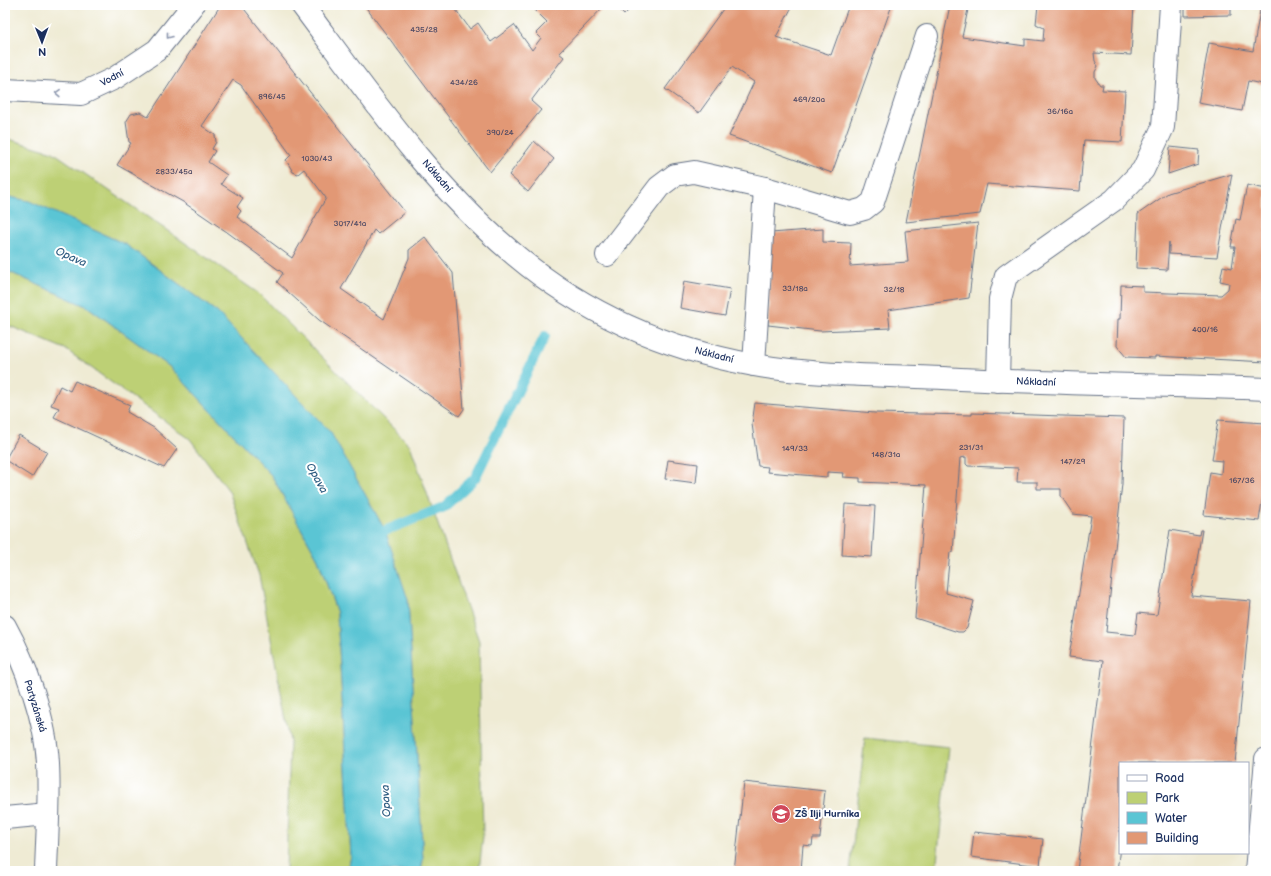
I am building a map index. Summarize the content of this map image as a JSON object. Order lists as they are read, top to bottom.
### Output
{
  "streets": {
    "street": ["Vodní", "Nákladní", "Partyzánská"]
  },
  "one_way": ["Vodní"],
  "water": ["Opava"],
  "places": {
    "school or university": ["ZŠ Ilji Hurníka"]
  },
  "house_numbers": [
    "435/28",
    "434/26",
    "896/45",
    "469/20a",
    "36/16a",
    "390/24",
    "1030/43",
    "2833/45a",
    "3017/41a",
    "33/18a",
    "32/18",
    "400/16",
    "231/31",
    "149/33",
    "148/31a",
    "147/29",
    "167/36"
  ],
  "legend": [
    "Road",
    "Park",
    "Water",
    "Building"
  ],
  "north": "bottom"
}
